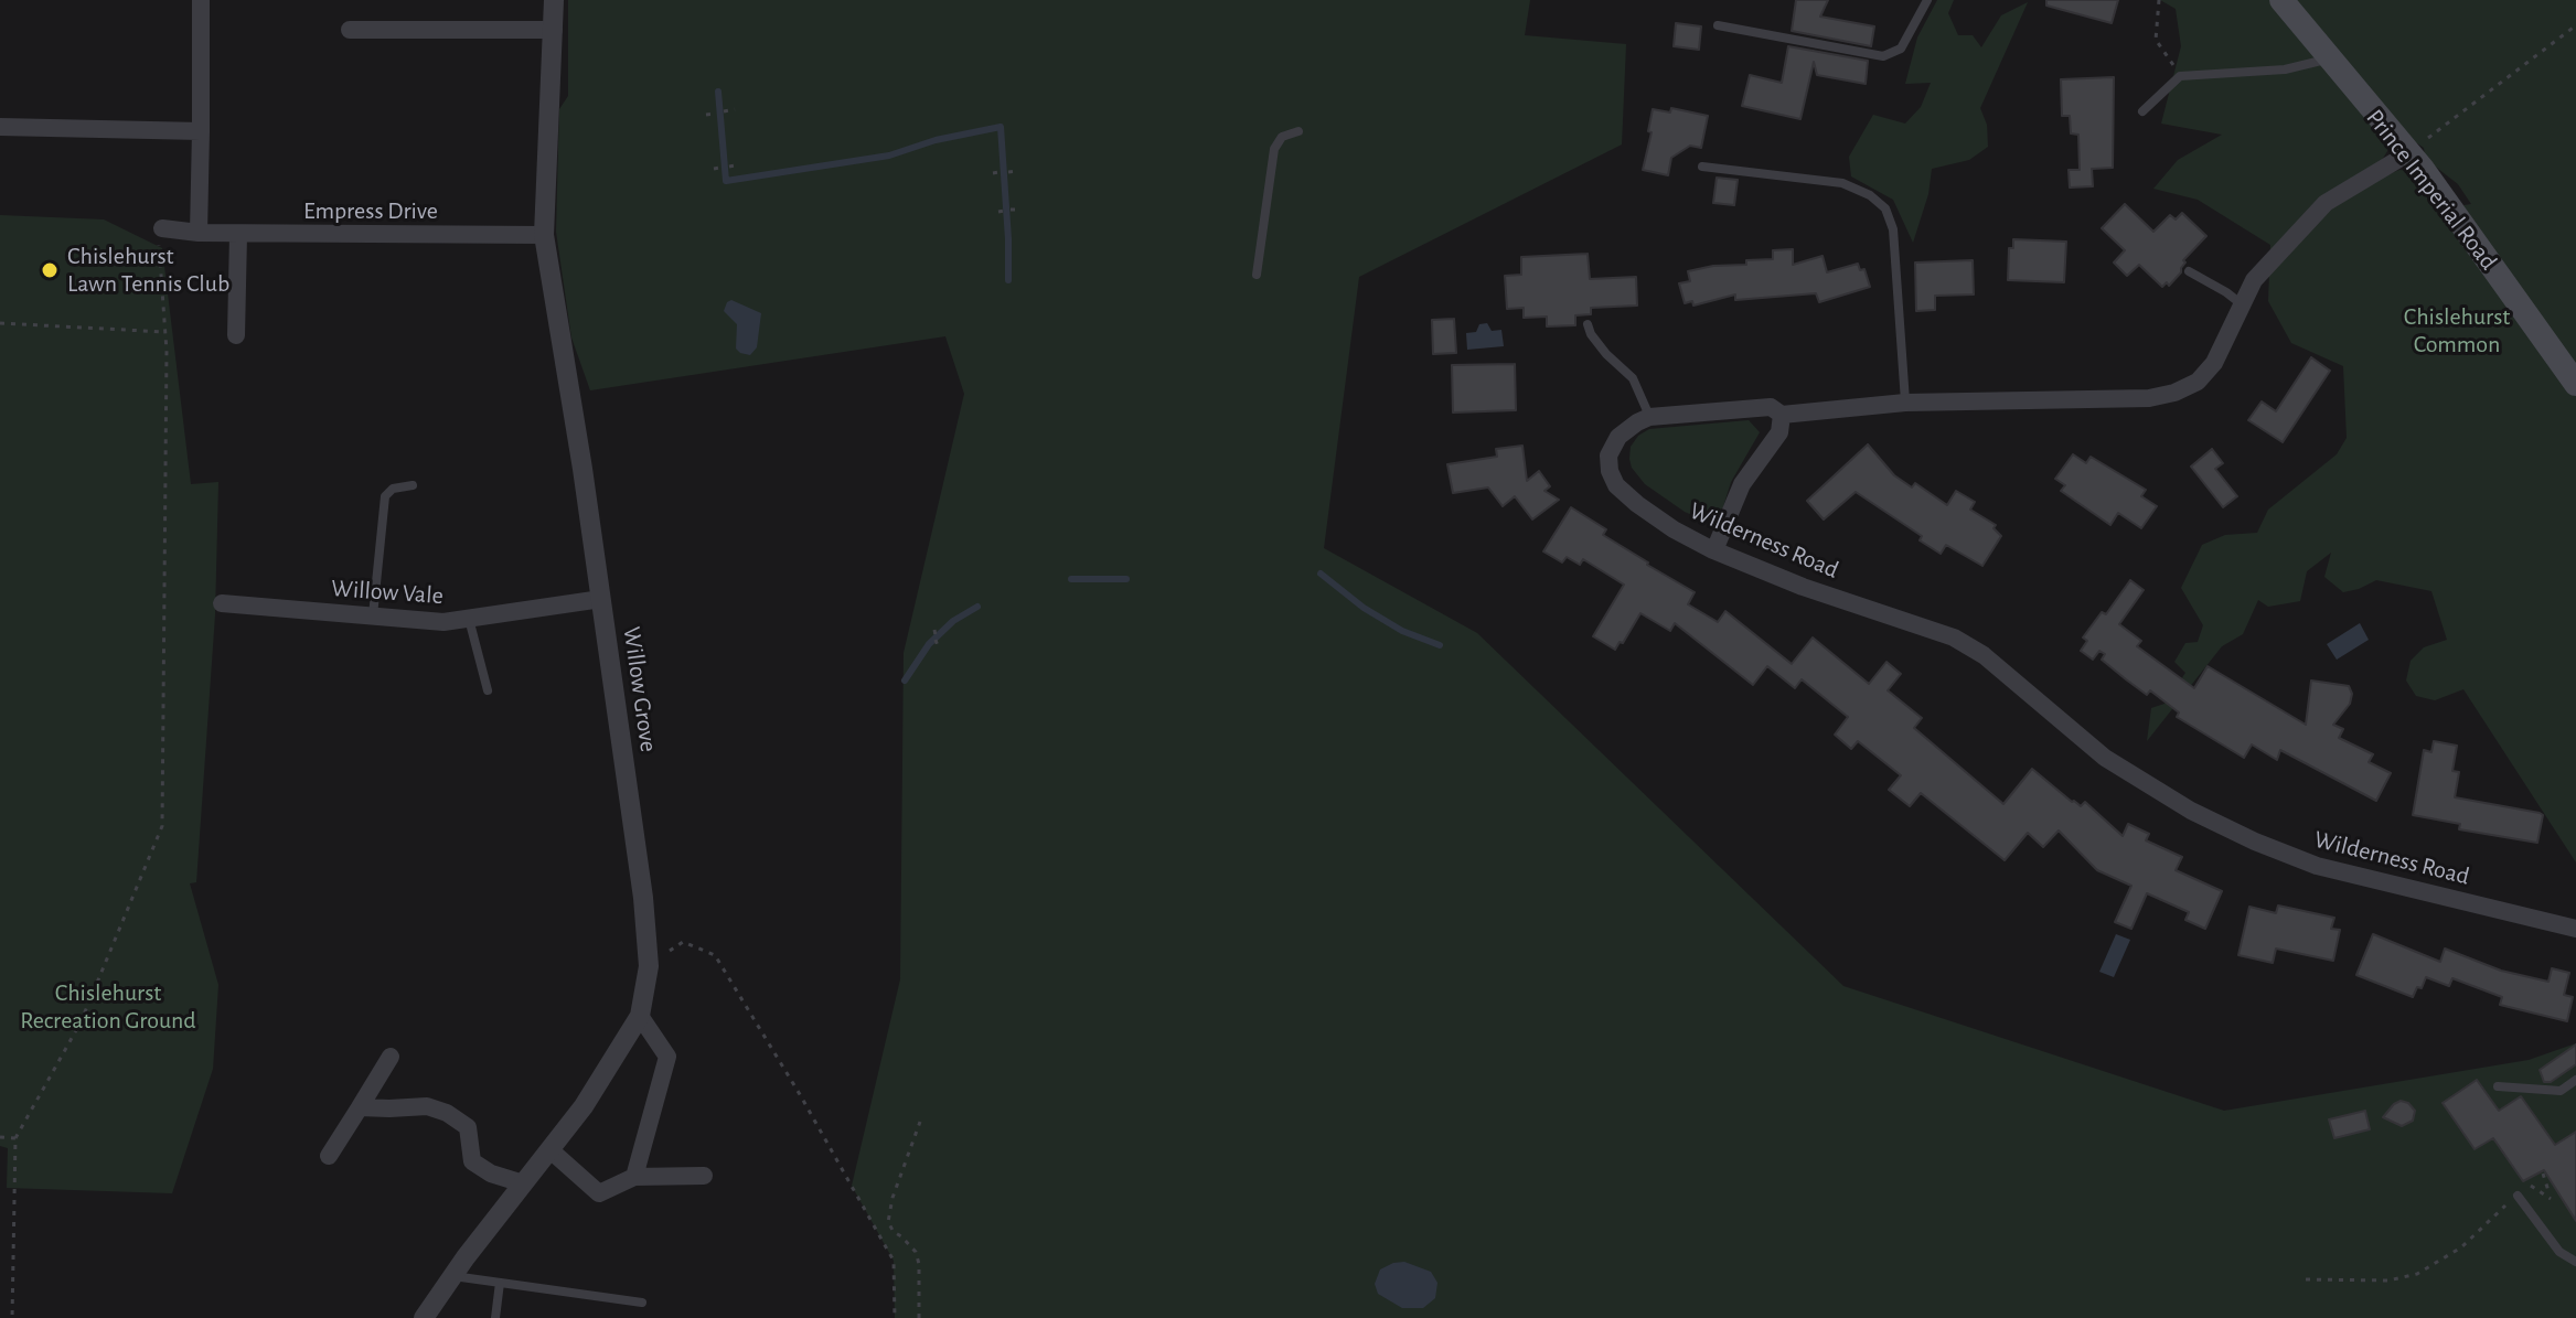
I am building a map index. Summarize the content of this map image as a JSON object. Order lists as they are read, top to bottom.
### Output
{
  "streets": {
    "main road": ["Prince Imperial Road"],
    "street": [
      "Empress Drive",
      "Wilderness Road",
      "Willow Vale",
      "Willow Grove"
    ]
  },
  "crossings": [
    ["Empress Drive", "Willow Grove"],
    ["Willow Vale", "Willow Grove"]
  ],
  "parks": ["Chislehurst Common", "Chislehurst Recreation Ground"],
  "places": ["Chislehurst Lawn Tennis Club"]
}
